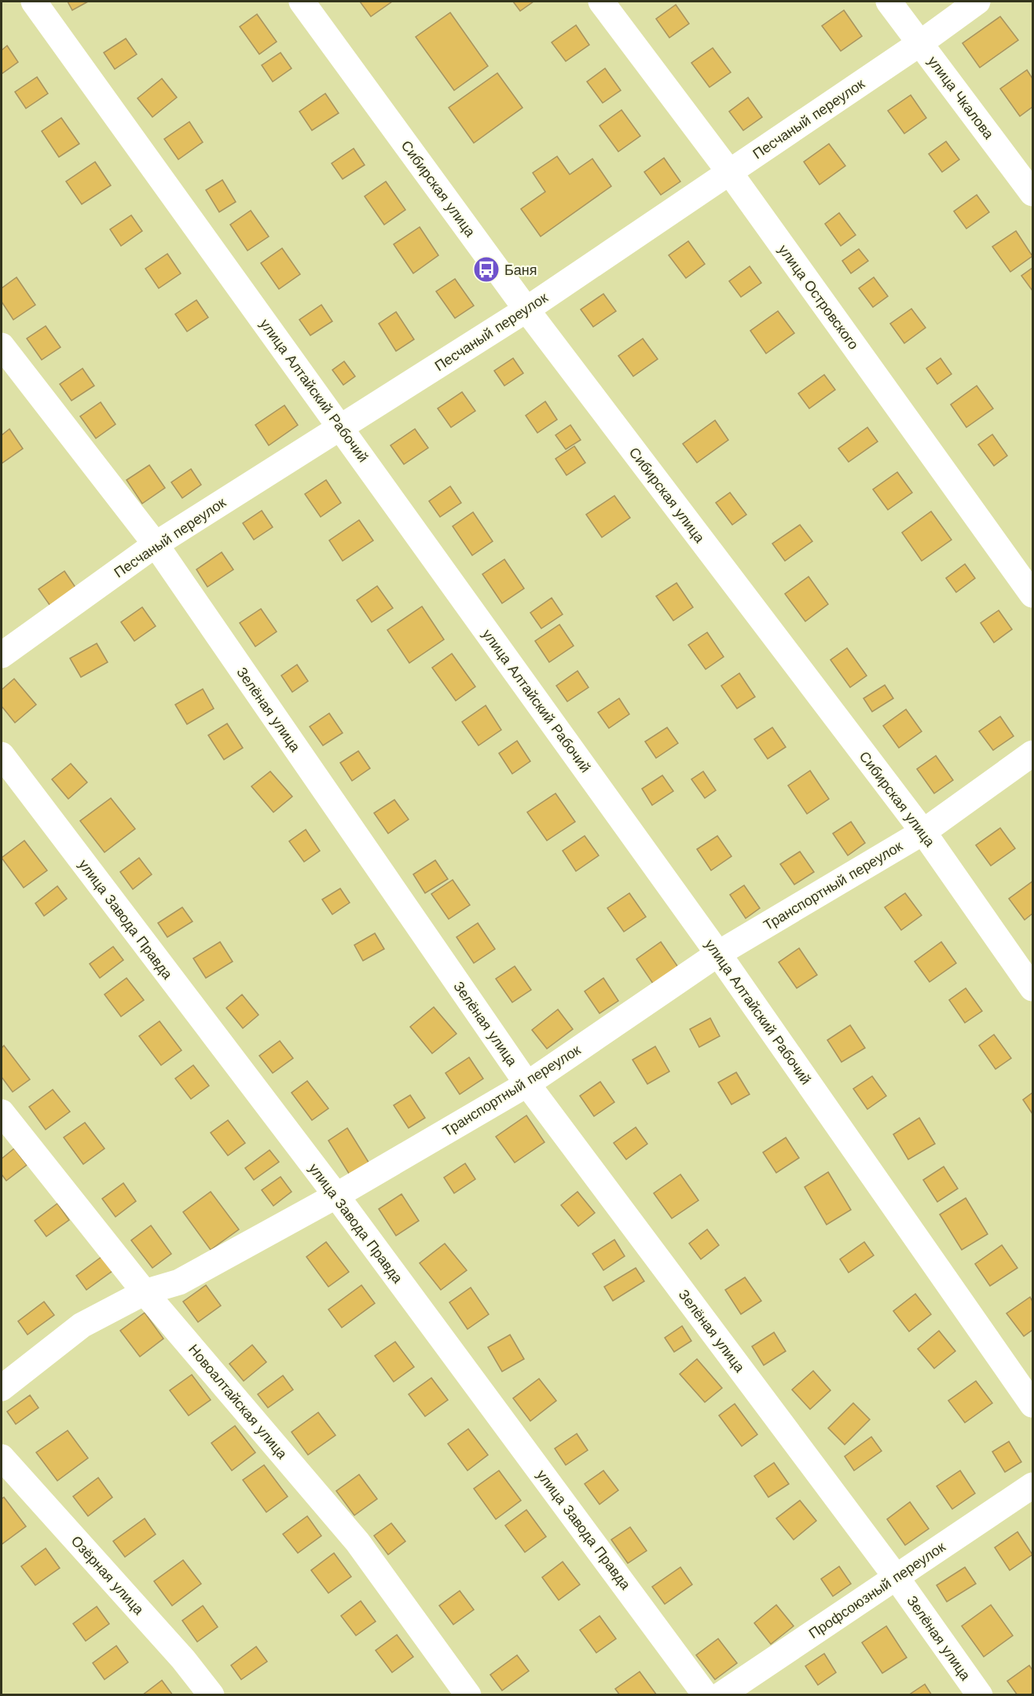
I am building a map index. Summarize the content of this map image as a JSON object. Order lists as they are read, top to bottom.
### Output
{
  "streets": {
    "street": [
      "улица Чкалова",
      "Песчаный переулок",
      "Сибирская улица",
      "улица Островского",
      "улица Алтайский Рабочий",
      "Зелёная улица",
      "Транспортный переулок",
      "улица Завода Правда",
      "Новоалтайская улица",
      "Озёрная улица",
      "Профсоюзный переулок"
    ]
  },
  "crossings": [
    ["улица Чкалова", "Песчаный переулок"],
    ["Песчаный переулок", "Сибирская улица"],
    ["Песчаный переулок", "улица Островского"],
    ["Песчаный переулок", "улица Алтайский Рабочий"],
    ["Песчаный переулок", "Зелёная улица"],
    ["Сибирская улица", "Транспортный переулок"],
    ["улица Алтайский Рабочий", "Транспортный переулок"],
    ["Зелёная улица", "Транспортный переулок"],
    ["Зелёная улица", "Профсоюзный переулок"],
    ["Транспортный переулок", "улица Завода Правда"],
    ["Транспортный переулок", "Новоалтайская улица"]
  ],
  "places": {
    "bus stop": ["Баня"]
  }
}
